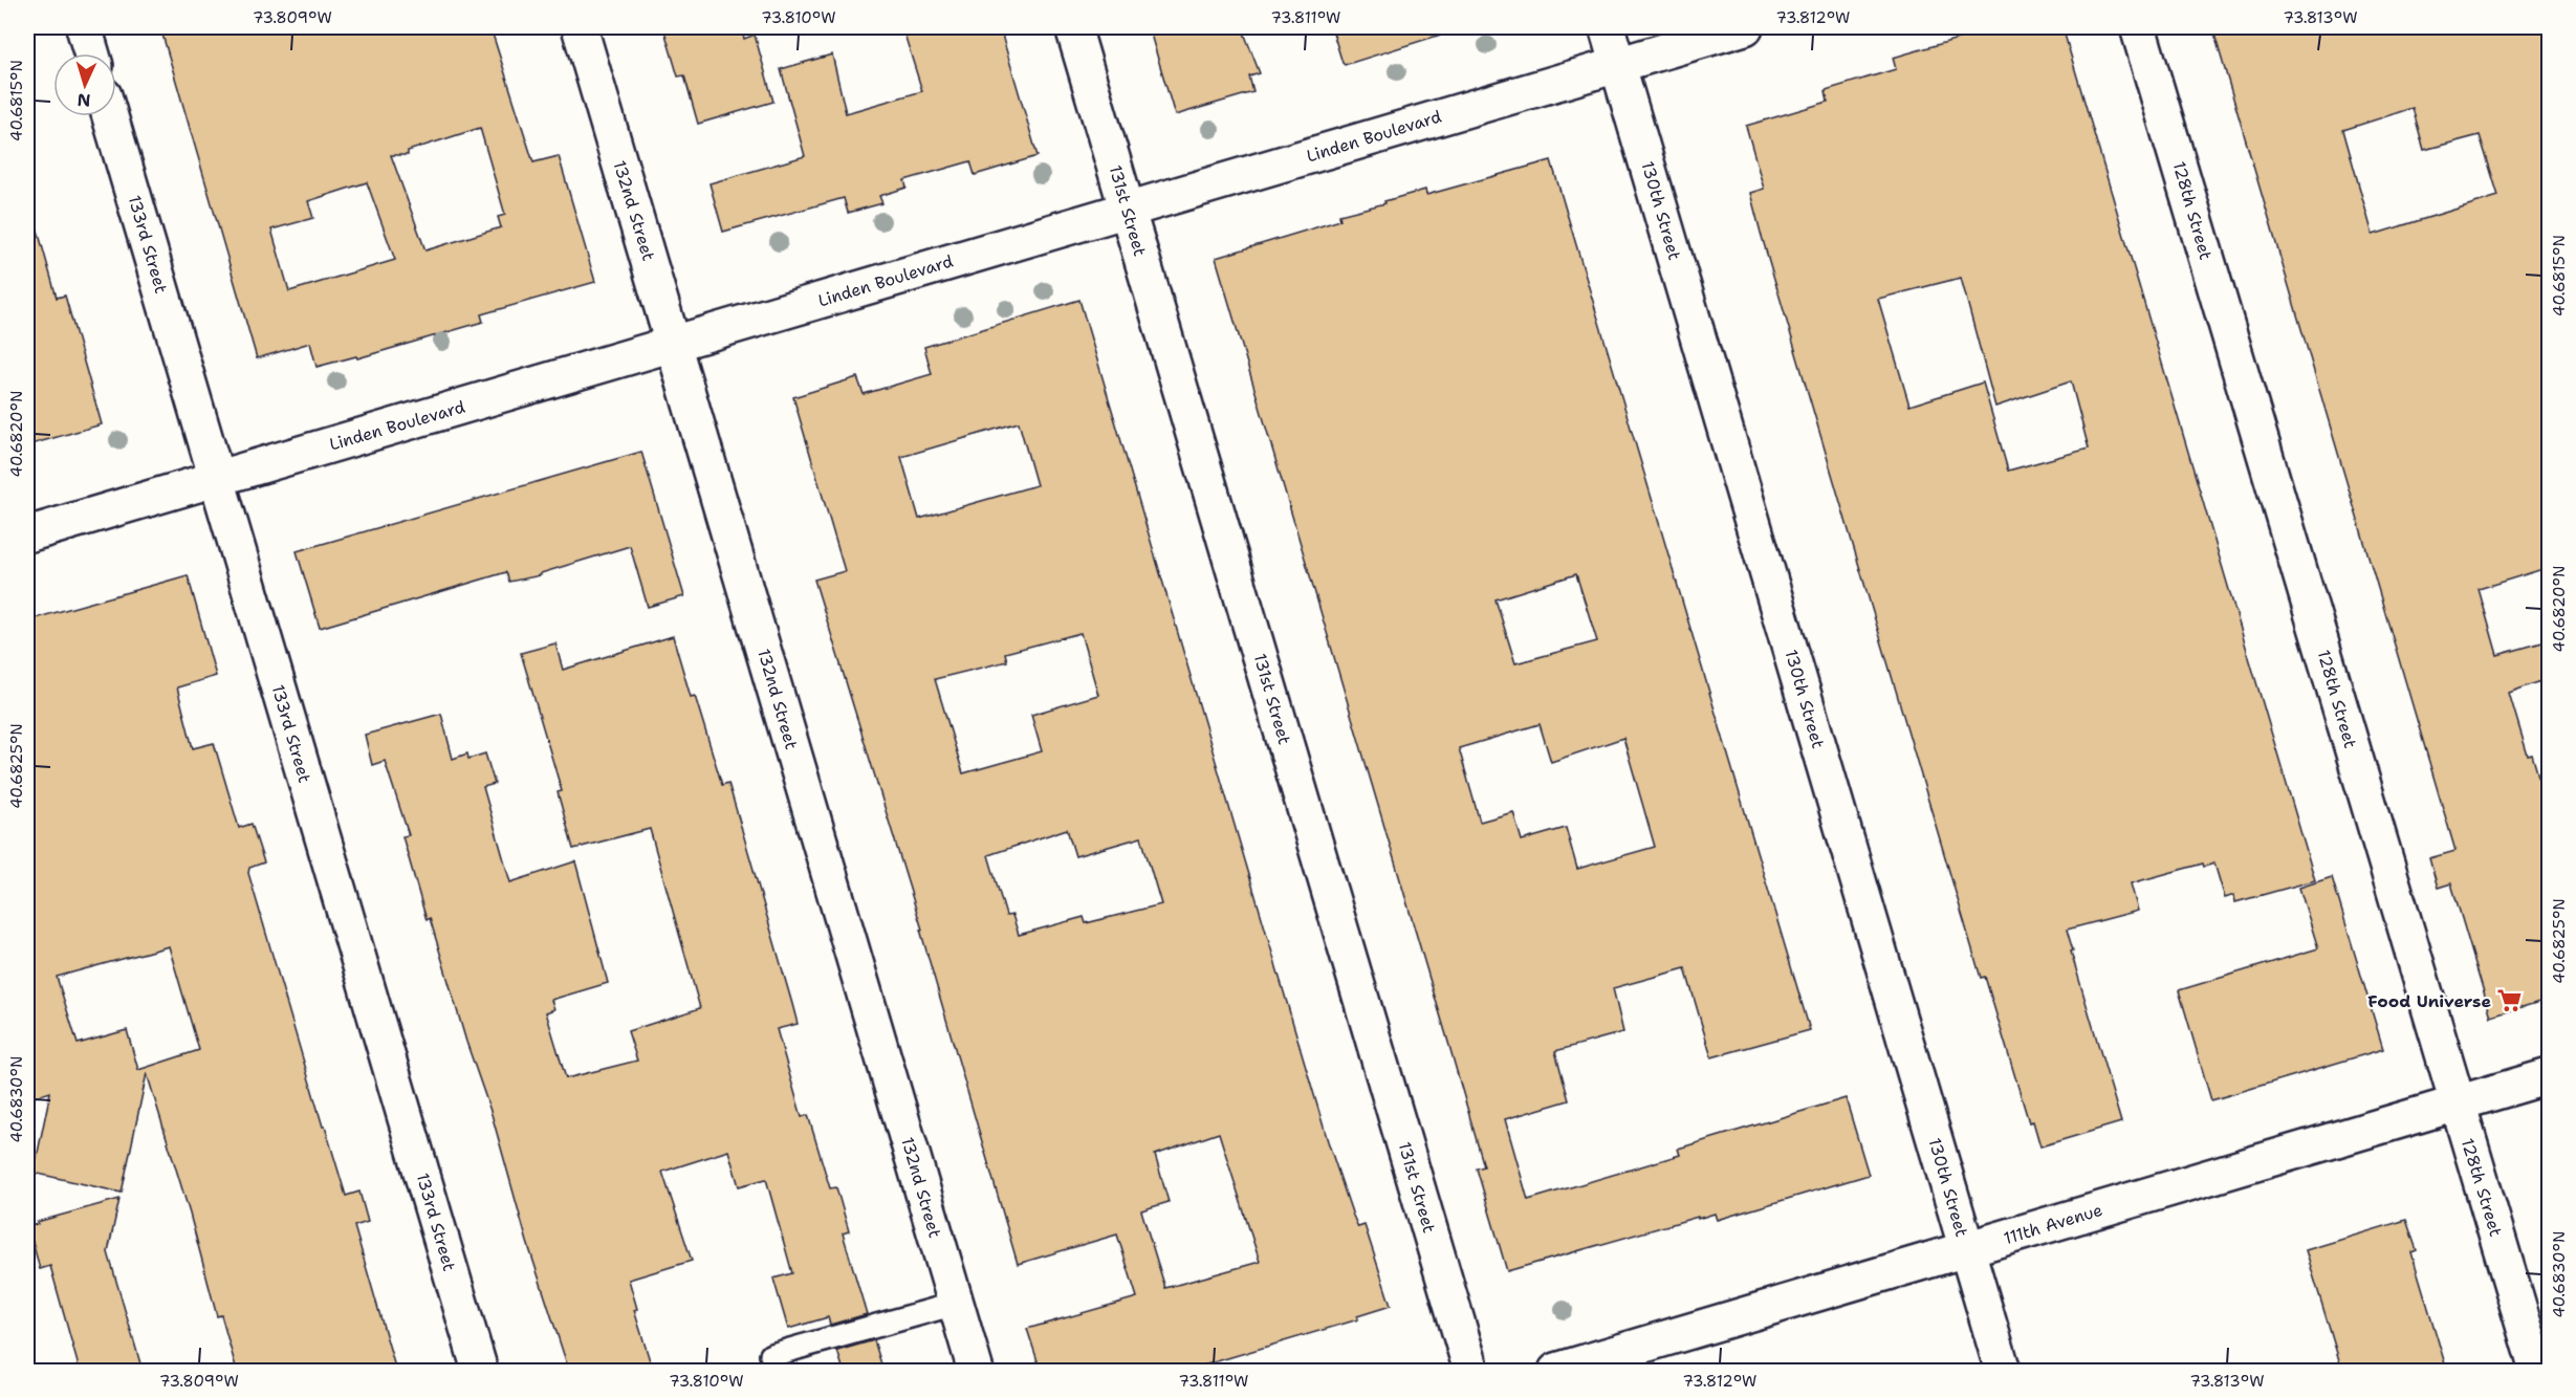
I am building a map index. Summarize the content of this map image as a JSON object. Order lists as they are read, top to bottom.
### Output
{
  "streets": {
    "street": [
      "Linden Boulevard",
      "132nd Street",
      "131st Street",
      "130th Street",
      "128th Street",
      "133rd Street",
      "111th Avenue"
    ]
  },
  "crossings": [
    ["Linden Boulevard", "132nd Street"],
    ["Linden Boulevard", "131st Street"],
    ["Linden Boulevard", "130th Street"],
    ["Linden Boulevard", "133rd Street"],
    ["130th Street", "111th Avenue"],
    ["128th Street", "111th Avenue"]
  ],
  "places": {
    "supermarket": ["Food Universe"]
  },
  "north": "bottom",
  "coordinates": [
    "73.809°W",
    "73.810°W",
    "73.811°W",
    "73.812°W",
    "73.813°W",
    "40.6815°N",
    "40.6820°N",
    "40.6825°N",
    "40.6830°N"
  ]
}
